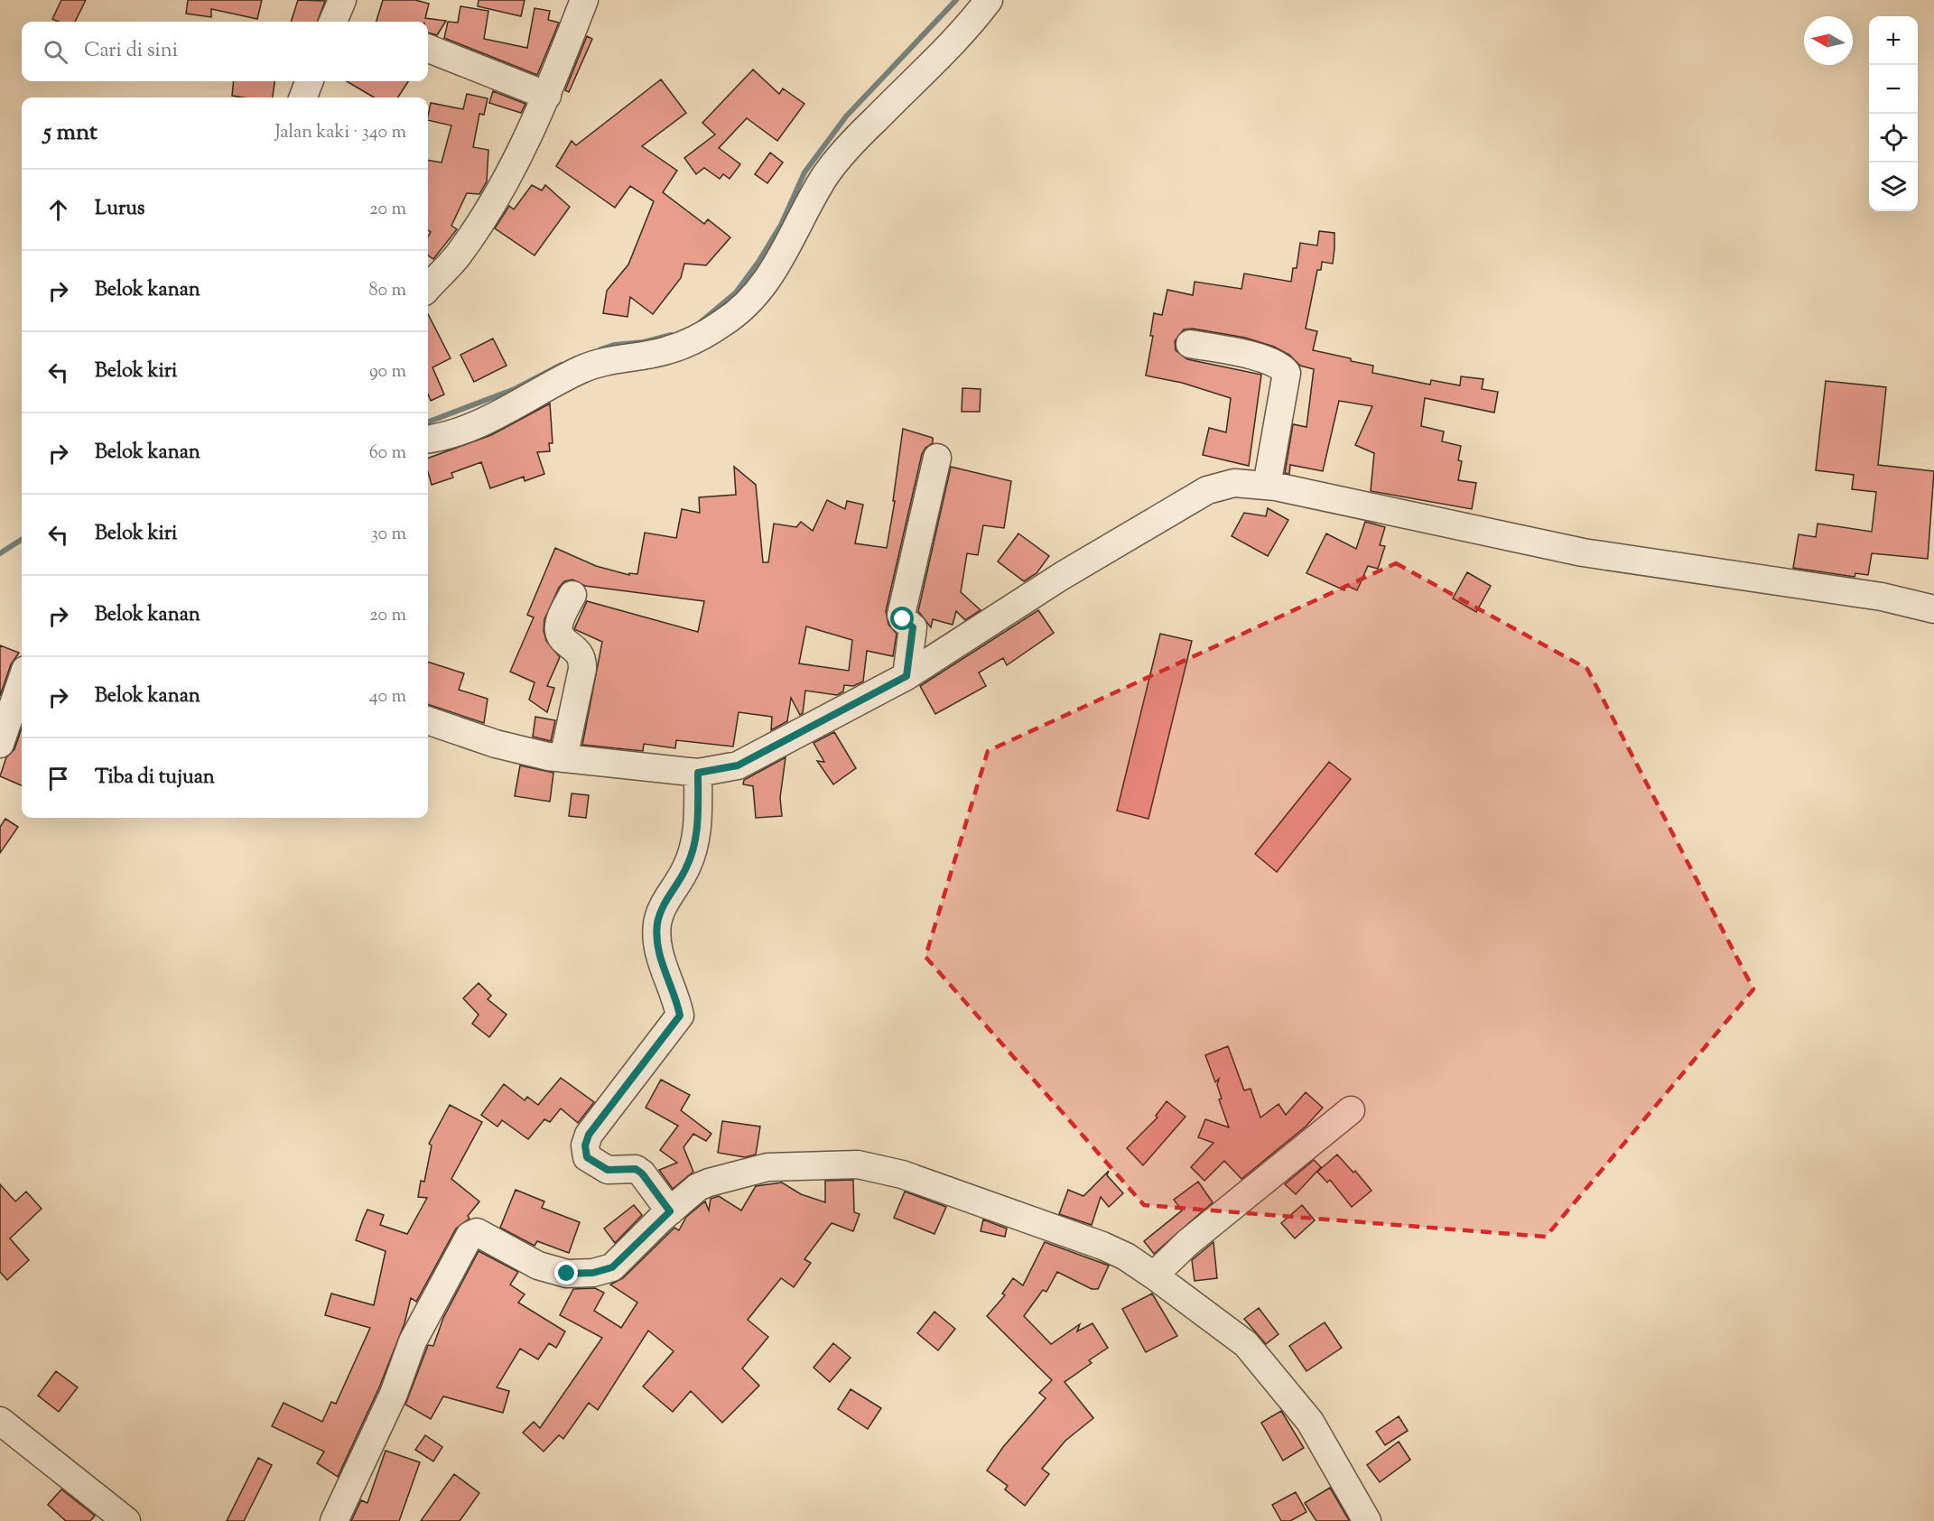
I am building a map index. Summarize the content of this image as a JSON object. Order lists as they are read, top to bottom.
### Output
{
  "north": "left",
  "page": {
    "map_buttons": ["+", "−"],
    "search": "Cari di sini",
    "heading": ["5 mnt", "Jalan kaki · 340 m"],
    "list": [
      ["Lurus", "20 m"],
      ["Belok kanan", "80 m"],
      ["Belok kiri", "90 m"],
      ["Belok kanan", "60 m"],
      ["Belok kiri", "30 m"],
      ["Belok kanan", "20 m"],
      ["Belok kanan", "40 m"],
      "Tiba di tujuan"
    ]
  }
}
